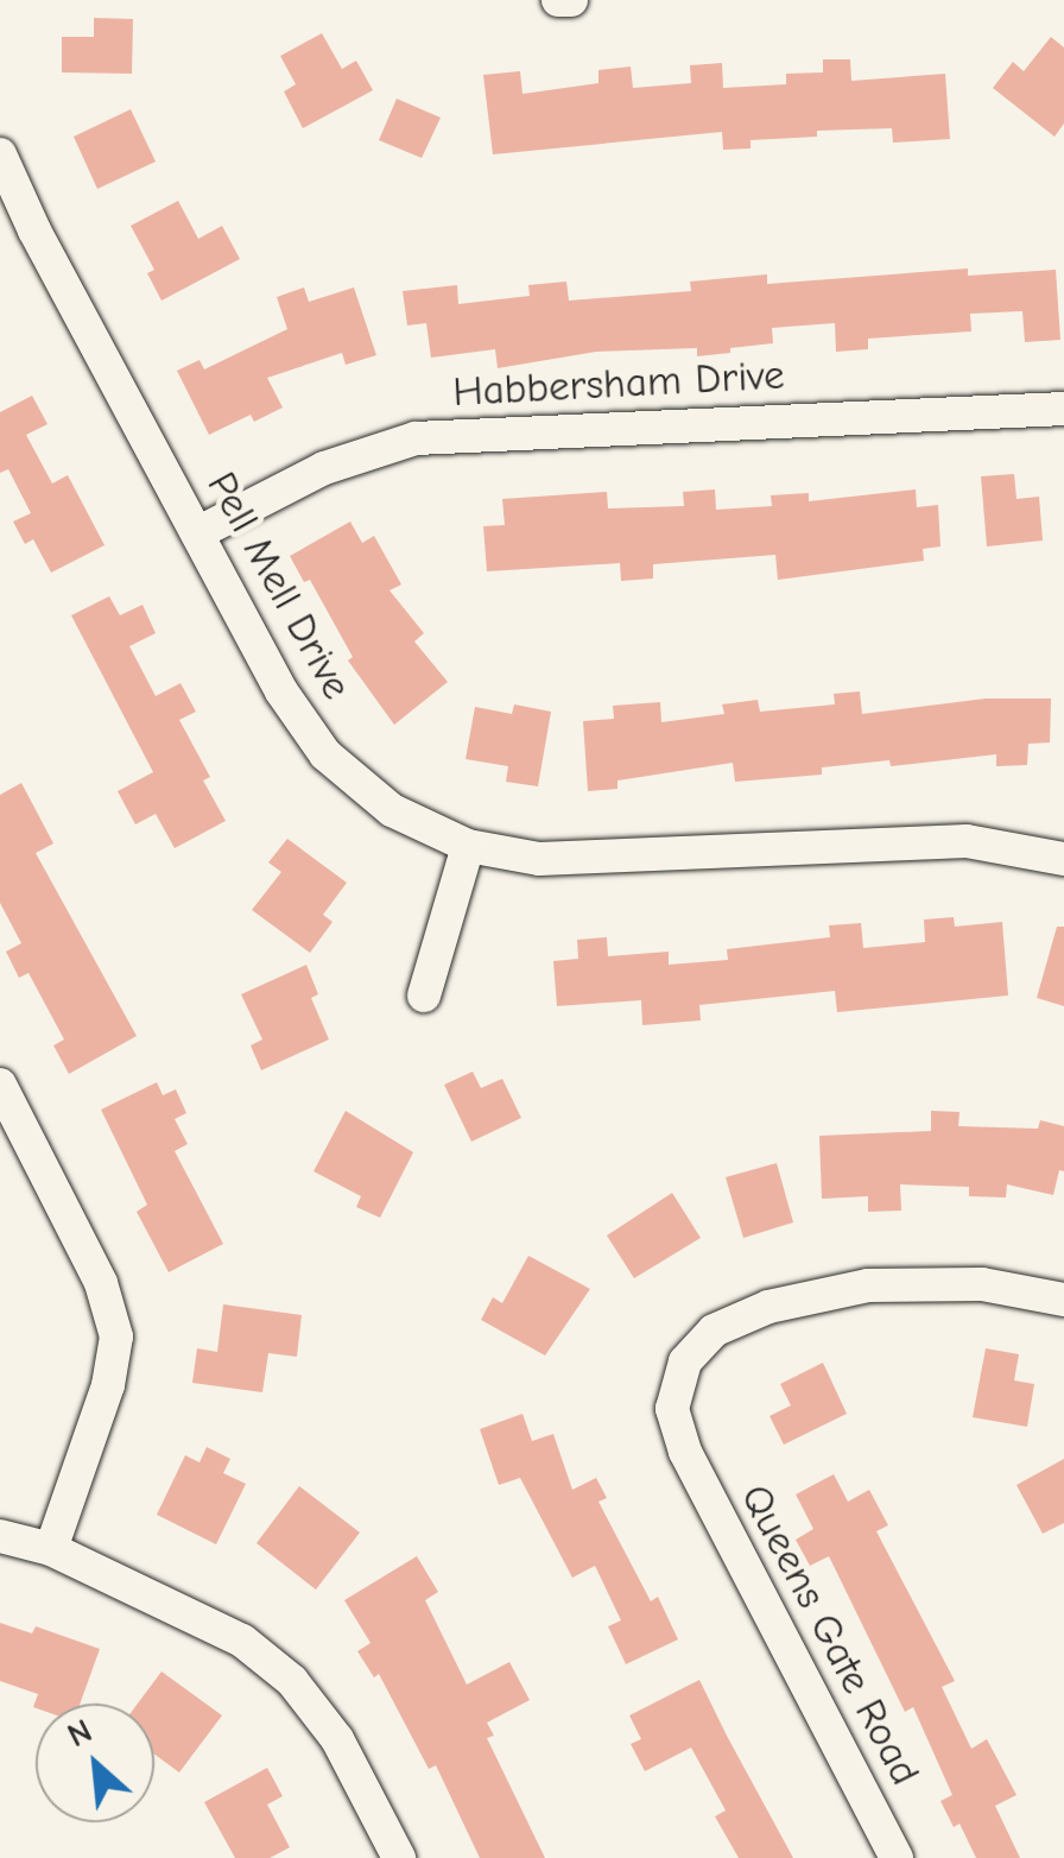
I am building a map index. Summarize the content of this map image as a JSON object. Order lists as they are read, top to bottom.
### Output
{
  "streets": {
    "street": ["Habbersham Drive", "Pell Mell Drive", "Queens Gate Road"]
  },
  "crossings": [
    ["Habbersham Drive", "Pell Mell Drive"]
  ],
  "north": "top left"
}
